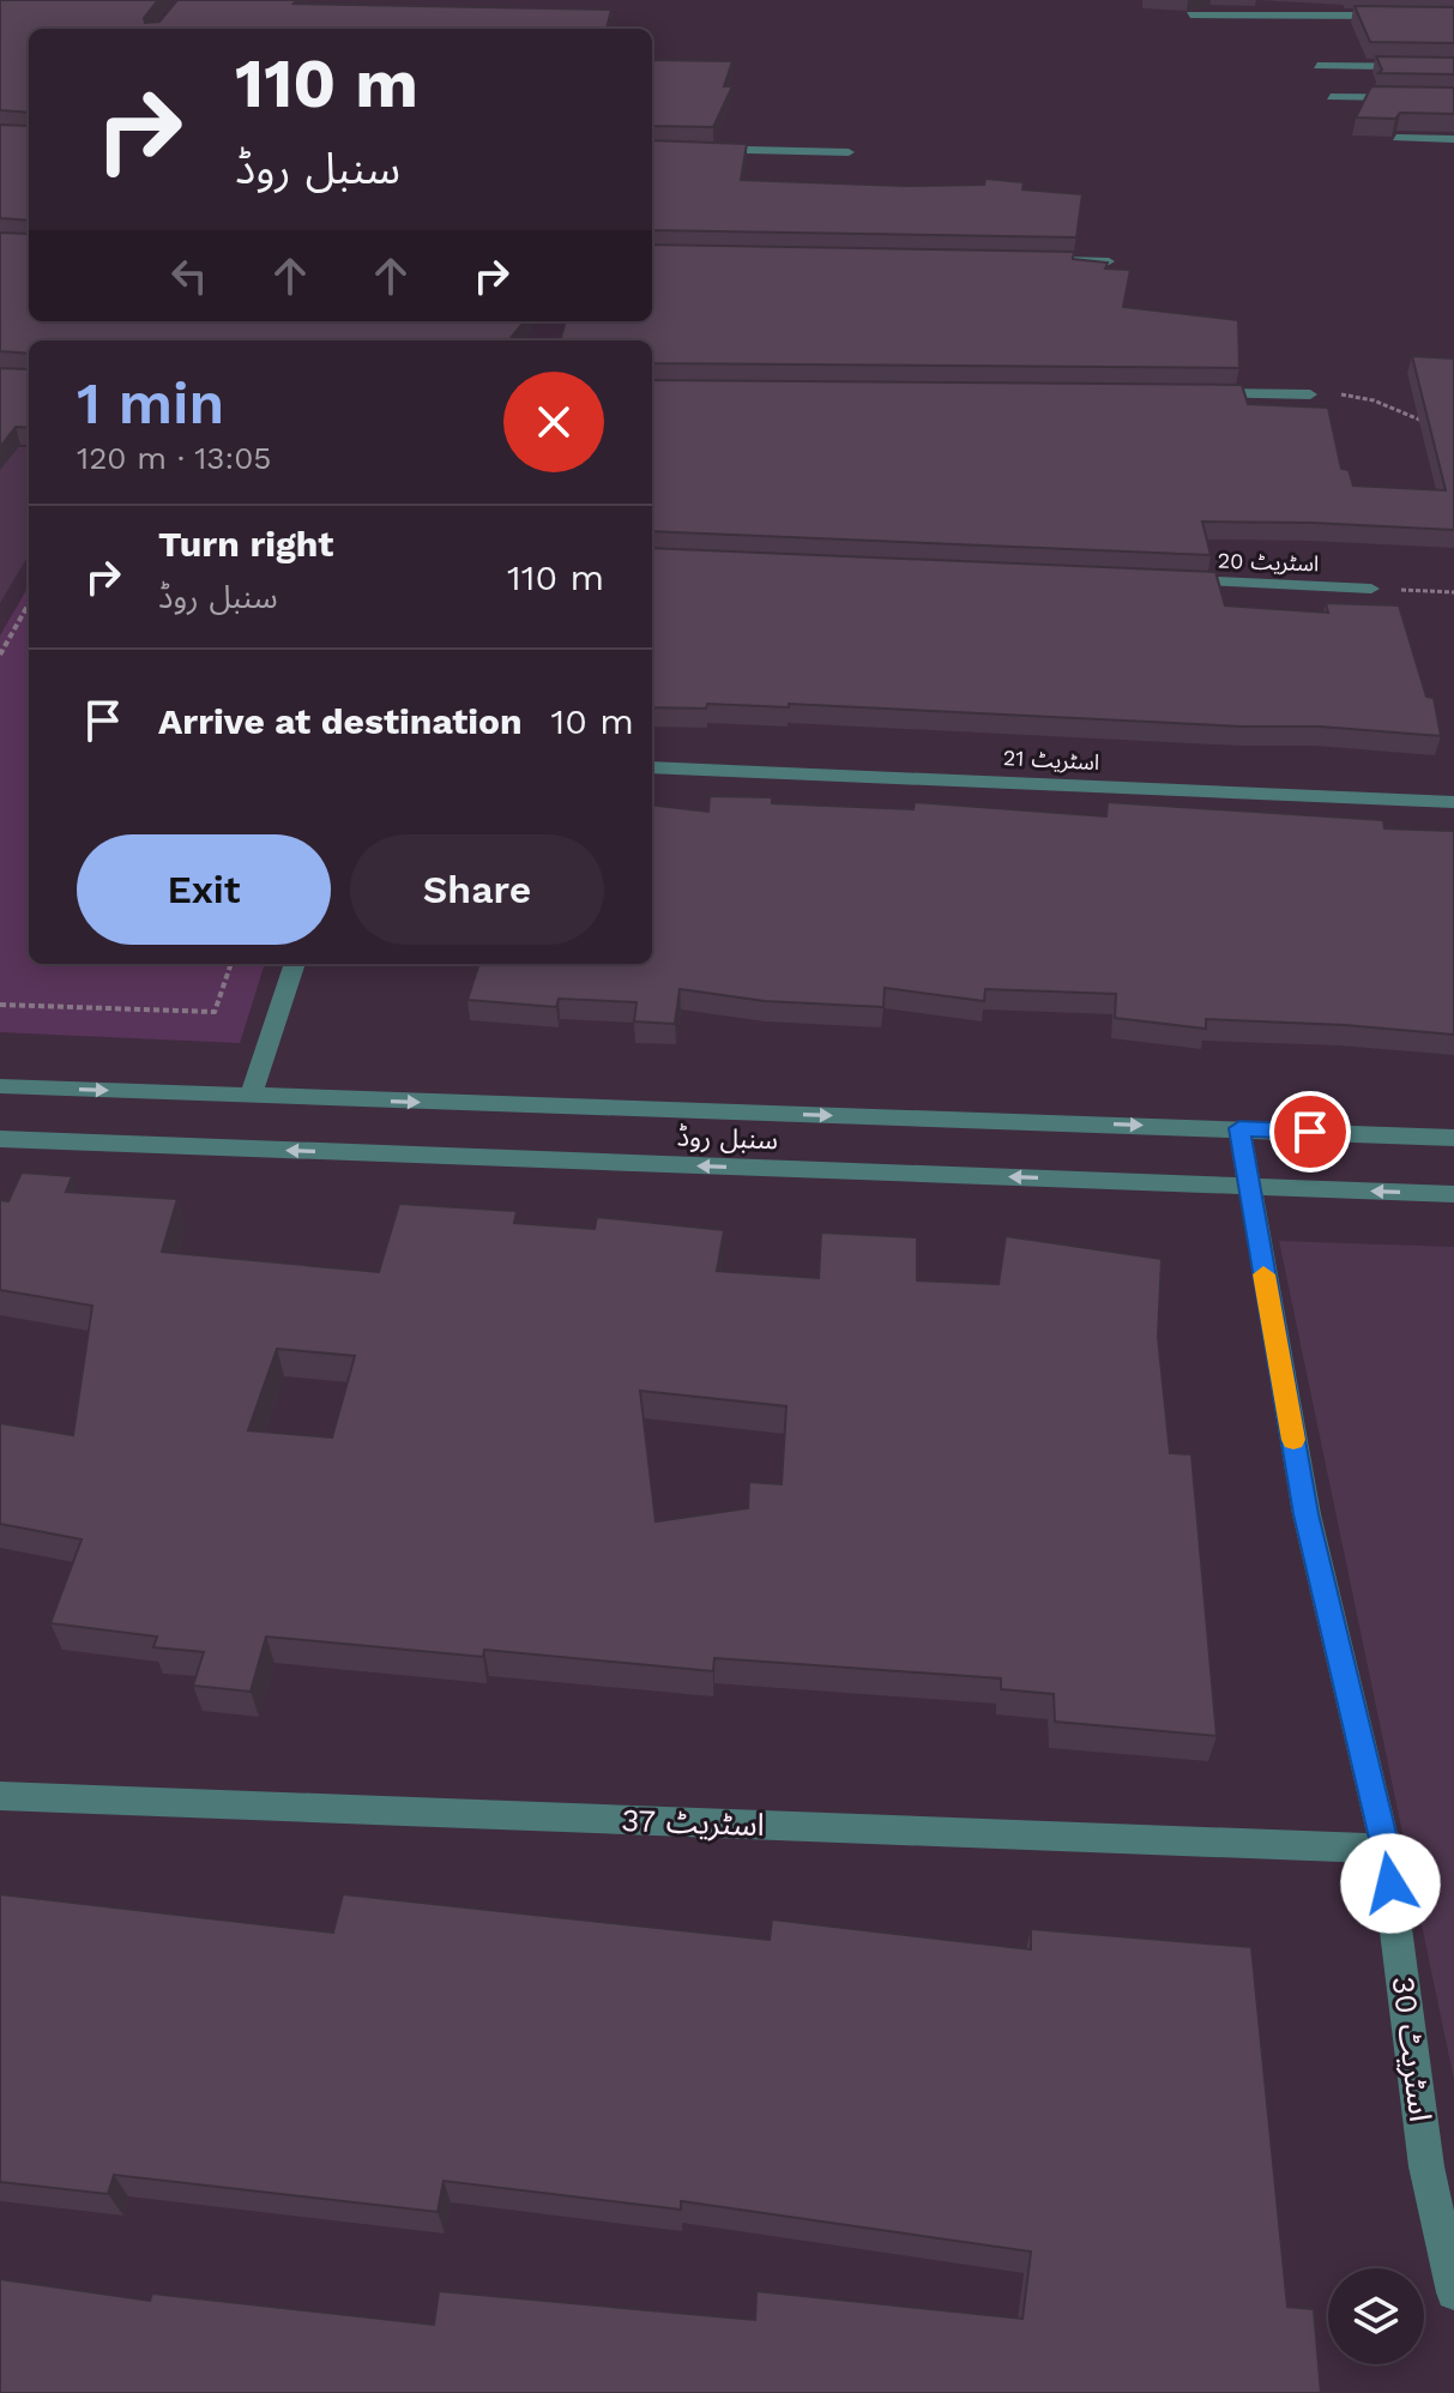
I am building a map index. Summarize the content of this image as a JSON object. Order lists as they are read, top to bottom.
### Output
{
  "streets": {
    "street": [
      "اسٹریٹ 20",
      "اسٹریٹ 21",
      "سنبل روڈ",
      "اسٹریٹ 37",
      "اسٹریٹ 30"
    ]
  },
  "crossings": [
    ["سنبل روڈ", "اسٹریٹ 30"],
    ["اسٹریٹ 37", "اسٹریٹ 30"]
  ],
  "page": {
    "turn": ["110 m", "سنبل روڈ"],
    "heading": ["1 min", "120 m · 13:05"],
    "list": [
      {
        "name": "Turn right",
        "note": "سنبل روڈ",
        "value": "110 m"
      },
      {
        "name": "Arrive at destination",
        "value": "10 m"
      }
    ],
    "buttons": ["Exit", "Share"]
  }
}
